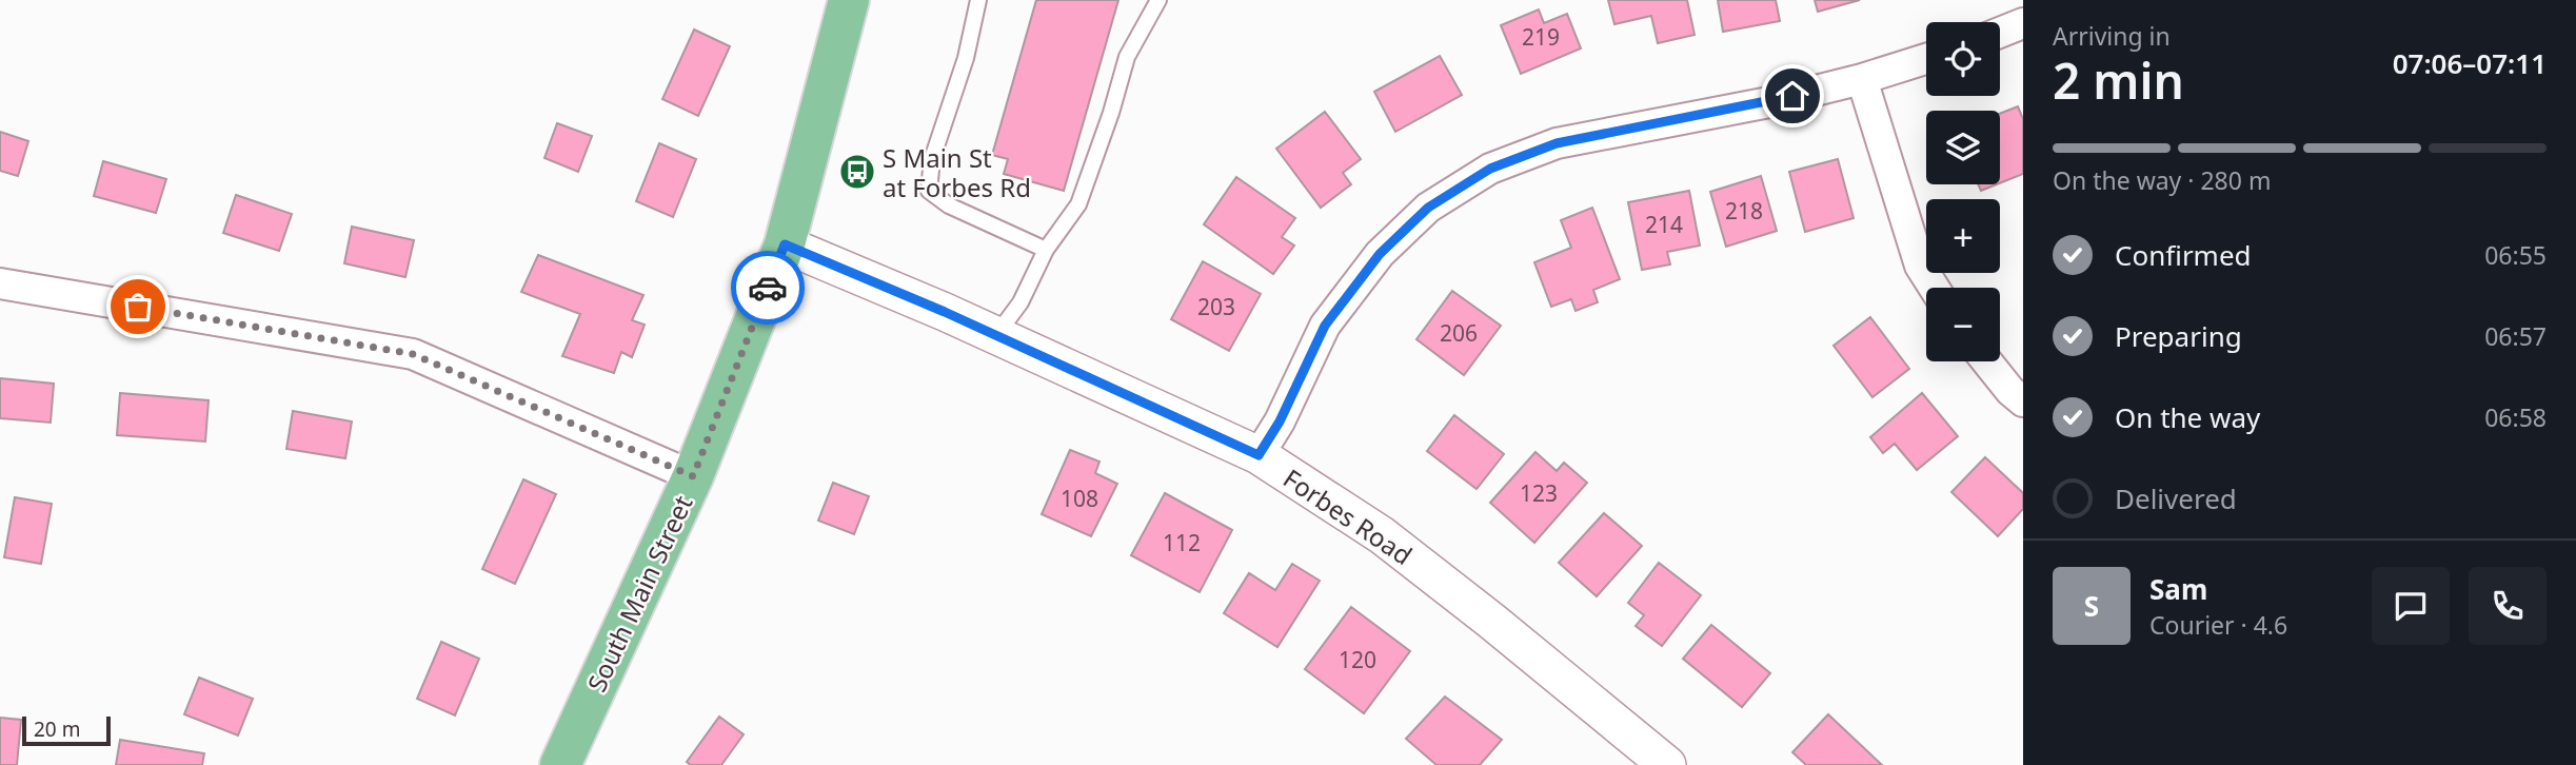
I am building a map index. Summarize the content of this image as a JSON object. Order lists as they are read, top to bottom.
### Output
{
  "streets": {
    "main road": ["South Main Street"],
    "street": ["Forbes Road"]
  },
  "crossings": [
    ["Forbes Road", "South Main Street"]
  ],
  "places": {
    "bus stop": ["S Main St at Forbes Rd"]
  },
  "house_numbers": [
    "219",
    "218",
    "214",
    "203",
    "206",
    "123",
    "108",
    "112",
    "120"
  ],
  "scale_bar": "20 m",
  "page": {
    "heading": ["2 min", "Arriving in", "07:06–07:11"],
    "panel": ["Sam", "Courier · 4.6"],
    "map_buttons": ["+", "−"],
    "bar": "On the way · 280 m",
    "list": [
      ["Confirmed", "06:55"],
      ["Preparing", "06:57"],
      ["On the way", "06:58"],
      "Delivered"
    ],
    "round": "S",
    "scale": "20 m"
  }
}
